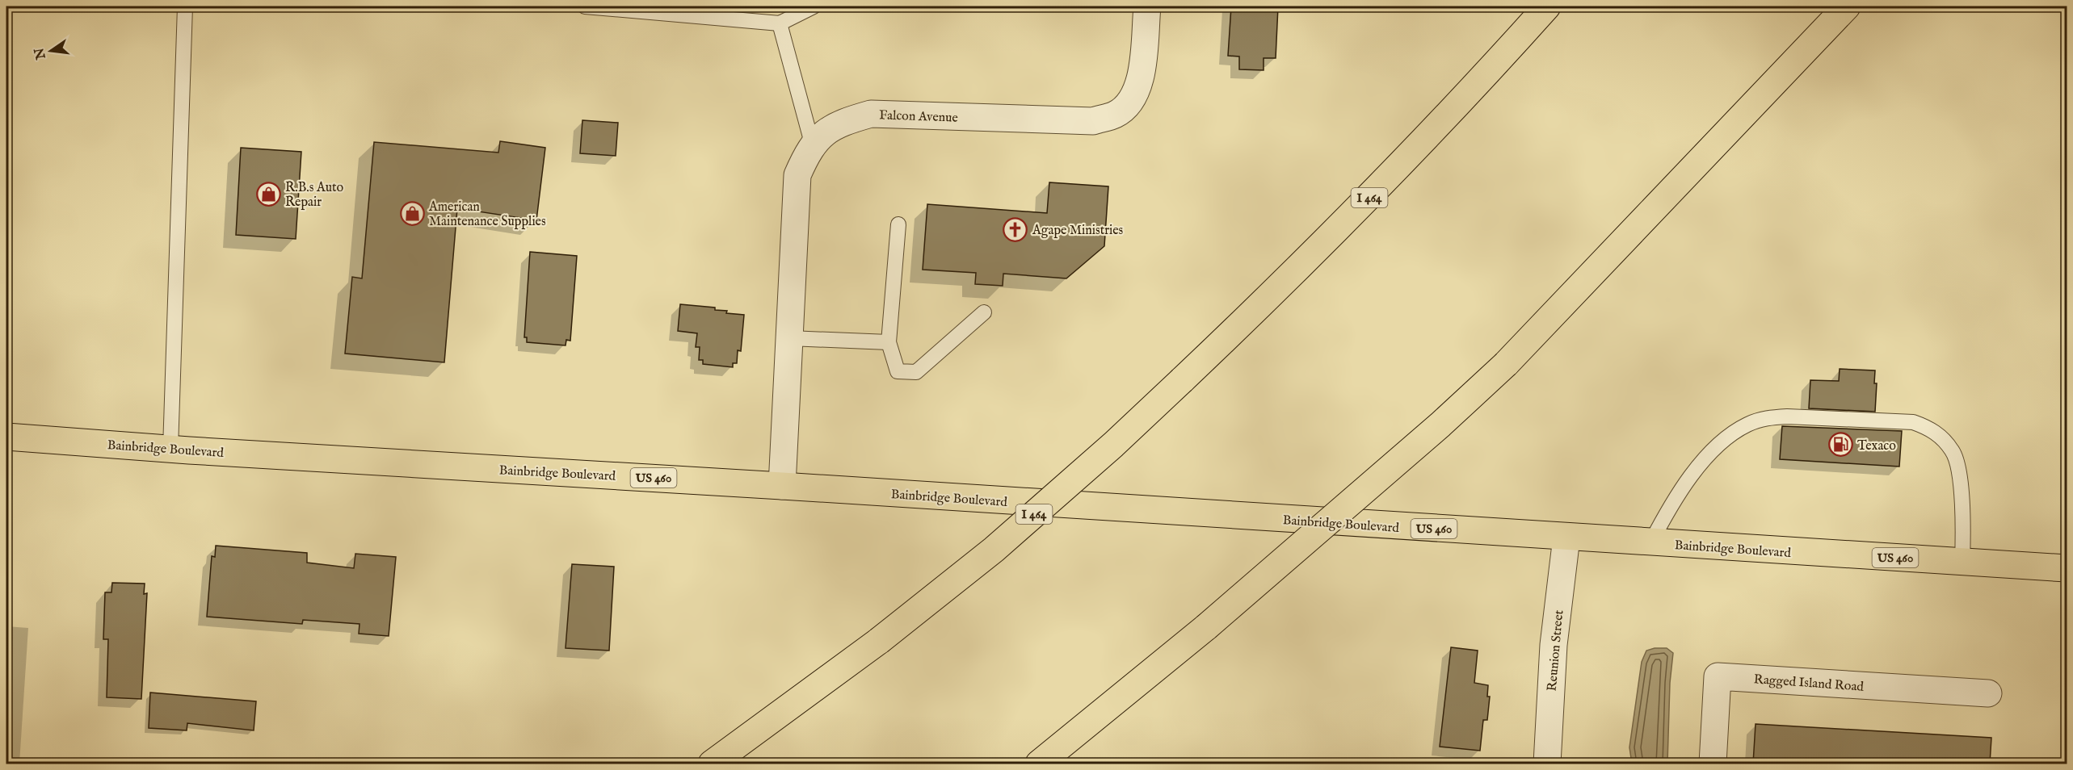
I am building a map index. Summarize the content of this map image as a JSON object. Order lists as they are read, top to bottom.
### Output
{
  "streets": {
    "main road": ["I 464", "Bainbridge Boulevard", "US 460"],
    "street": ["Falcon Avenue", "Reunion Street", "Ragged Island Road"]
  },
  "crossings": [
    ["Falcon Avenue", "Bainbridge Boulevard"],
    ["Bainbridge Boulevard", "Reunion Street"]
  ],
  "places": {
    "shop": ["R.B.s Auto Repair", "American Maintenance Supplies"],
    "church": ["Agape Ministries"],
    "fuel station": ["Texaco"]
  },
  "north": "left"
}
